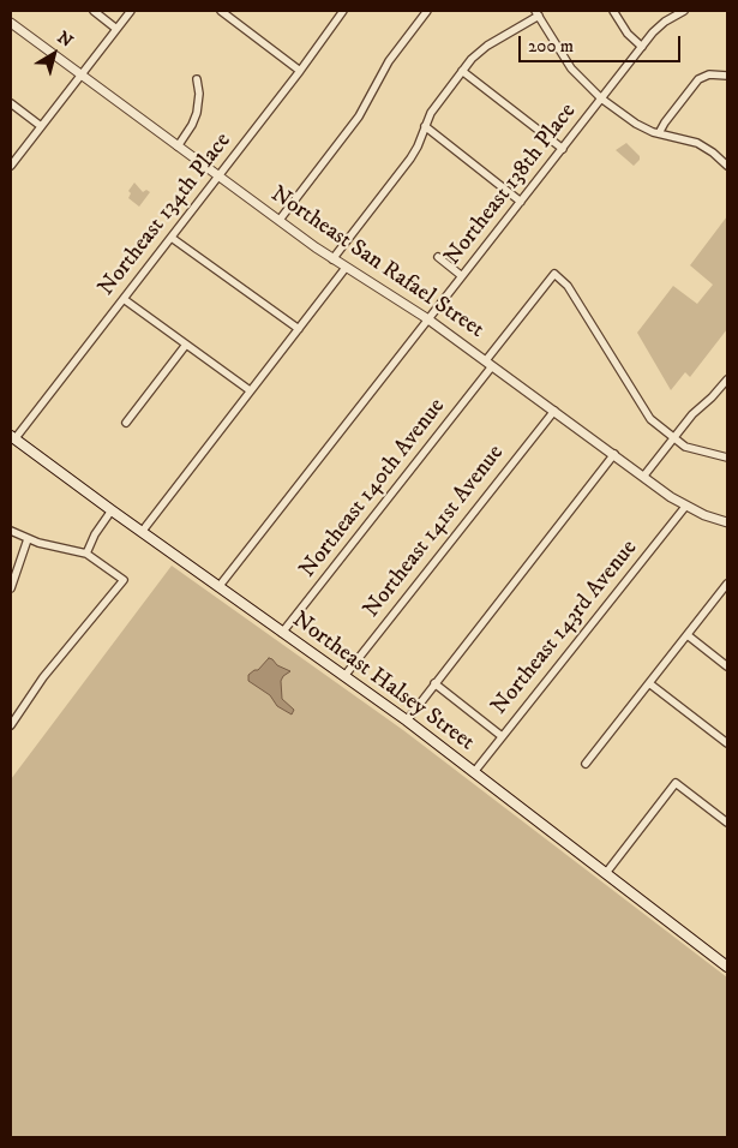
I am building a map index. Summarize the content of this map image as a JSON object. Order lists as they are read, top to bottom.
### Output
{
  "streets": {
    "main road": ["Northeast Halsey Street"],
    "street": [
      "Northeast 138th Place",
      "Northeast 134th Place",
      "Northeast San Rafael Street",
      "Northeast 140th Avenue",
      "Northeast 141st Avenue",
      "Northeast 143rd Avenue"
    ]
  },
  "crossings": [
    ["Northeast 138th Place", "Northeast San Rafael Street"],
    ["Northeast 138th Place", "Northeast Halsey Street"],
    ["Northeast 134th Place", "Northeast San Rafael Street"],
    ["Northeast 134th Place", "Northeast Halsey Street"],
    ["Northeast San Rafael Street", "Northeast 140th Avenue"],
    ["Northeast San Rafael Street", "Northeast 141st Avenue"],
    ["Northeast San Rafael Street", "Northeast 143rd Avenue"],
    ["Northeast 140th Avenue", "Northeast Halsey Street"],
    ["Northeast 141st Avenue", "Northeast Halsey Street"],
    ["Northeast 143rd Avenue", "Northeast Halsey Street"]
  ],
  "scale_bar": "200 m",
  "north": "top right"
}
